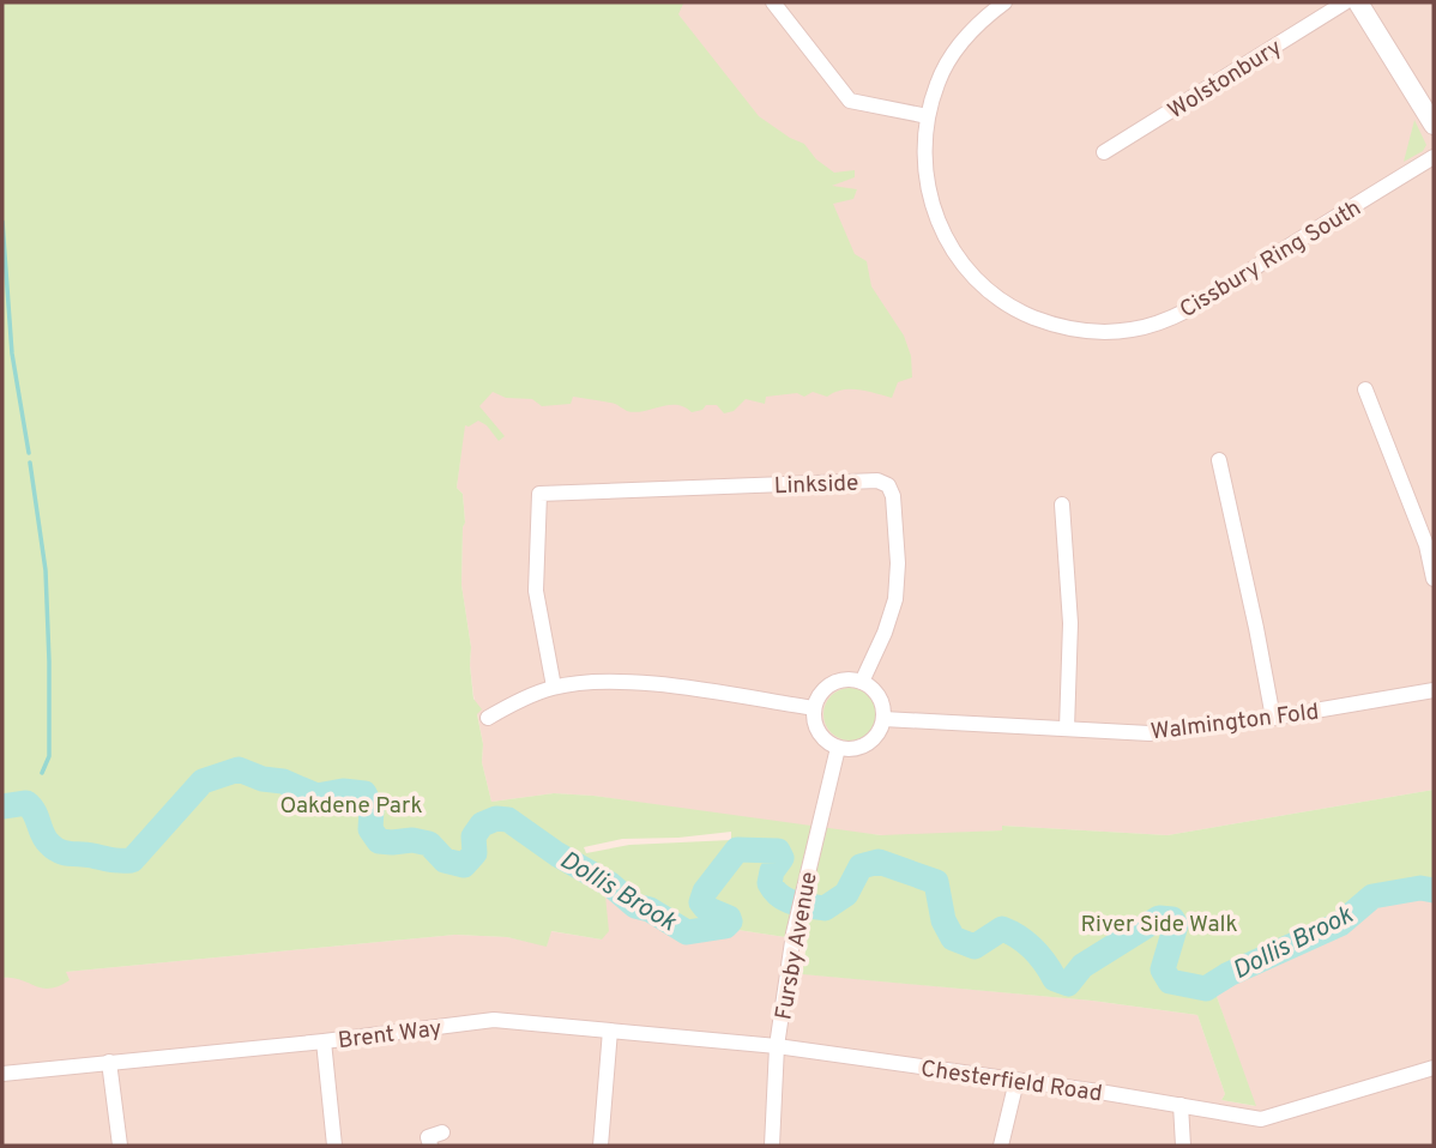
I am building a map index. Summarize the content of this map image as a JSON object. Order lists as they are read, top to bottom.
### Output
{
  "streets": {
    "street": [
      "Wolstonbury",
      "Cissbury Ring South",
      "Linkside",
      "Walmington Fold",
      "Fursby Avenue",
      "Brent Way",
      "Chesterfield Road"
    ]
  },
  "crossings": [
    ["Linkside", "Walmington Fold"],
    ["Linkside", "Fursby Avenue"],
    ["Walmington Fold", "Fursby Avenue"],
    ["Fursby Avenue", "Brent Way"],
    ["Fursby Avenue", "Chesterfield Road"],
    ["Brent Way", "Chesterfield Road"]
  ],
  "water": ["Dollis Brook"],
  "parks": ["Oakdene Park", "River Side Walk"]
}
